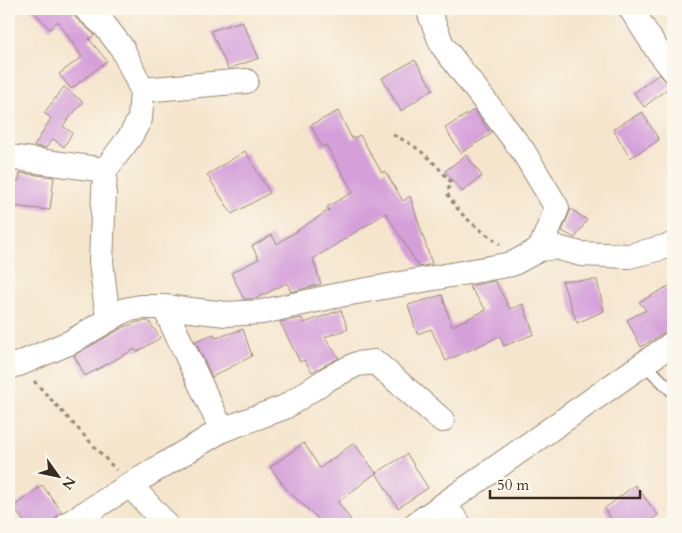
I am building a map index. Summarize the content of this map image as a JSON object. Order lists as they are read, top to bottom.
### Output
{
  "scale_bar": "50 m",
  "north": "bottom right"
}
